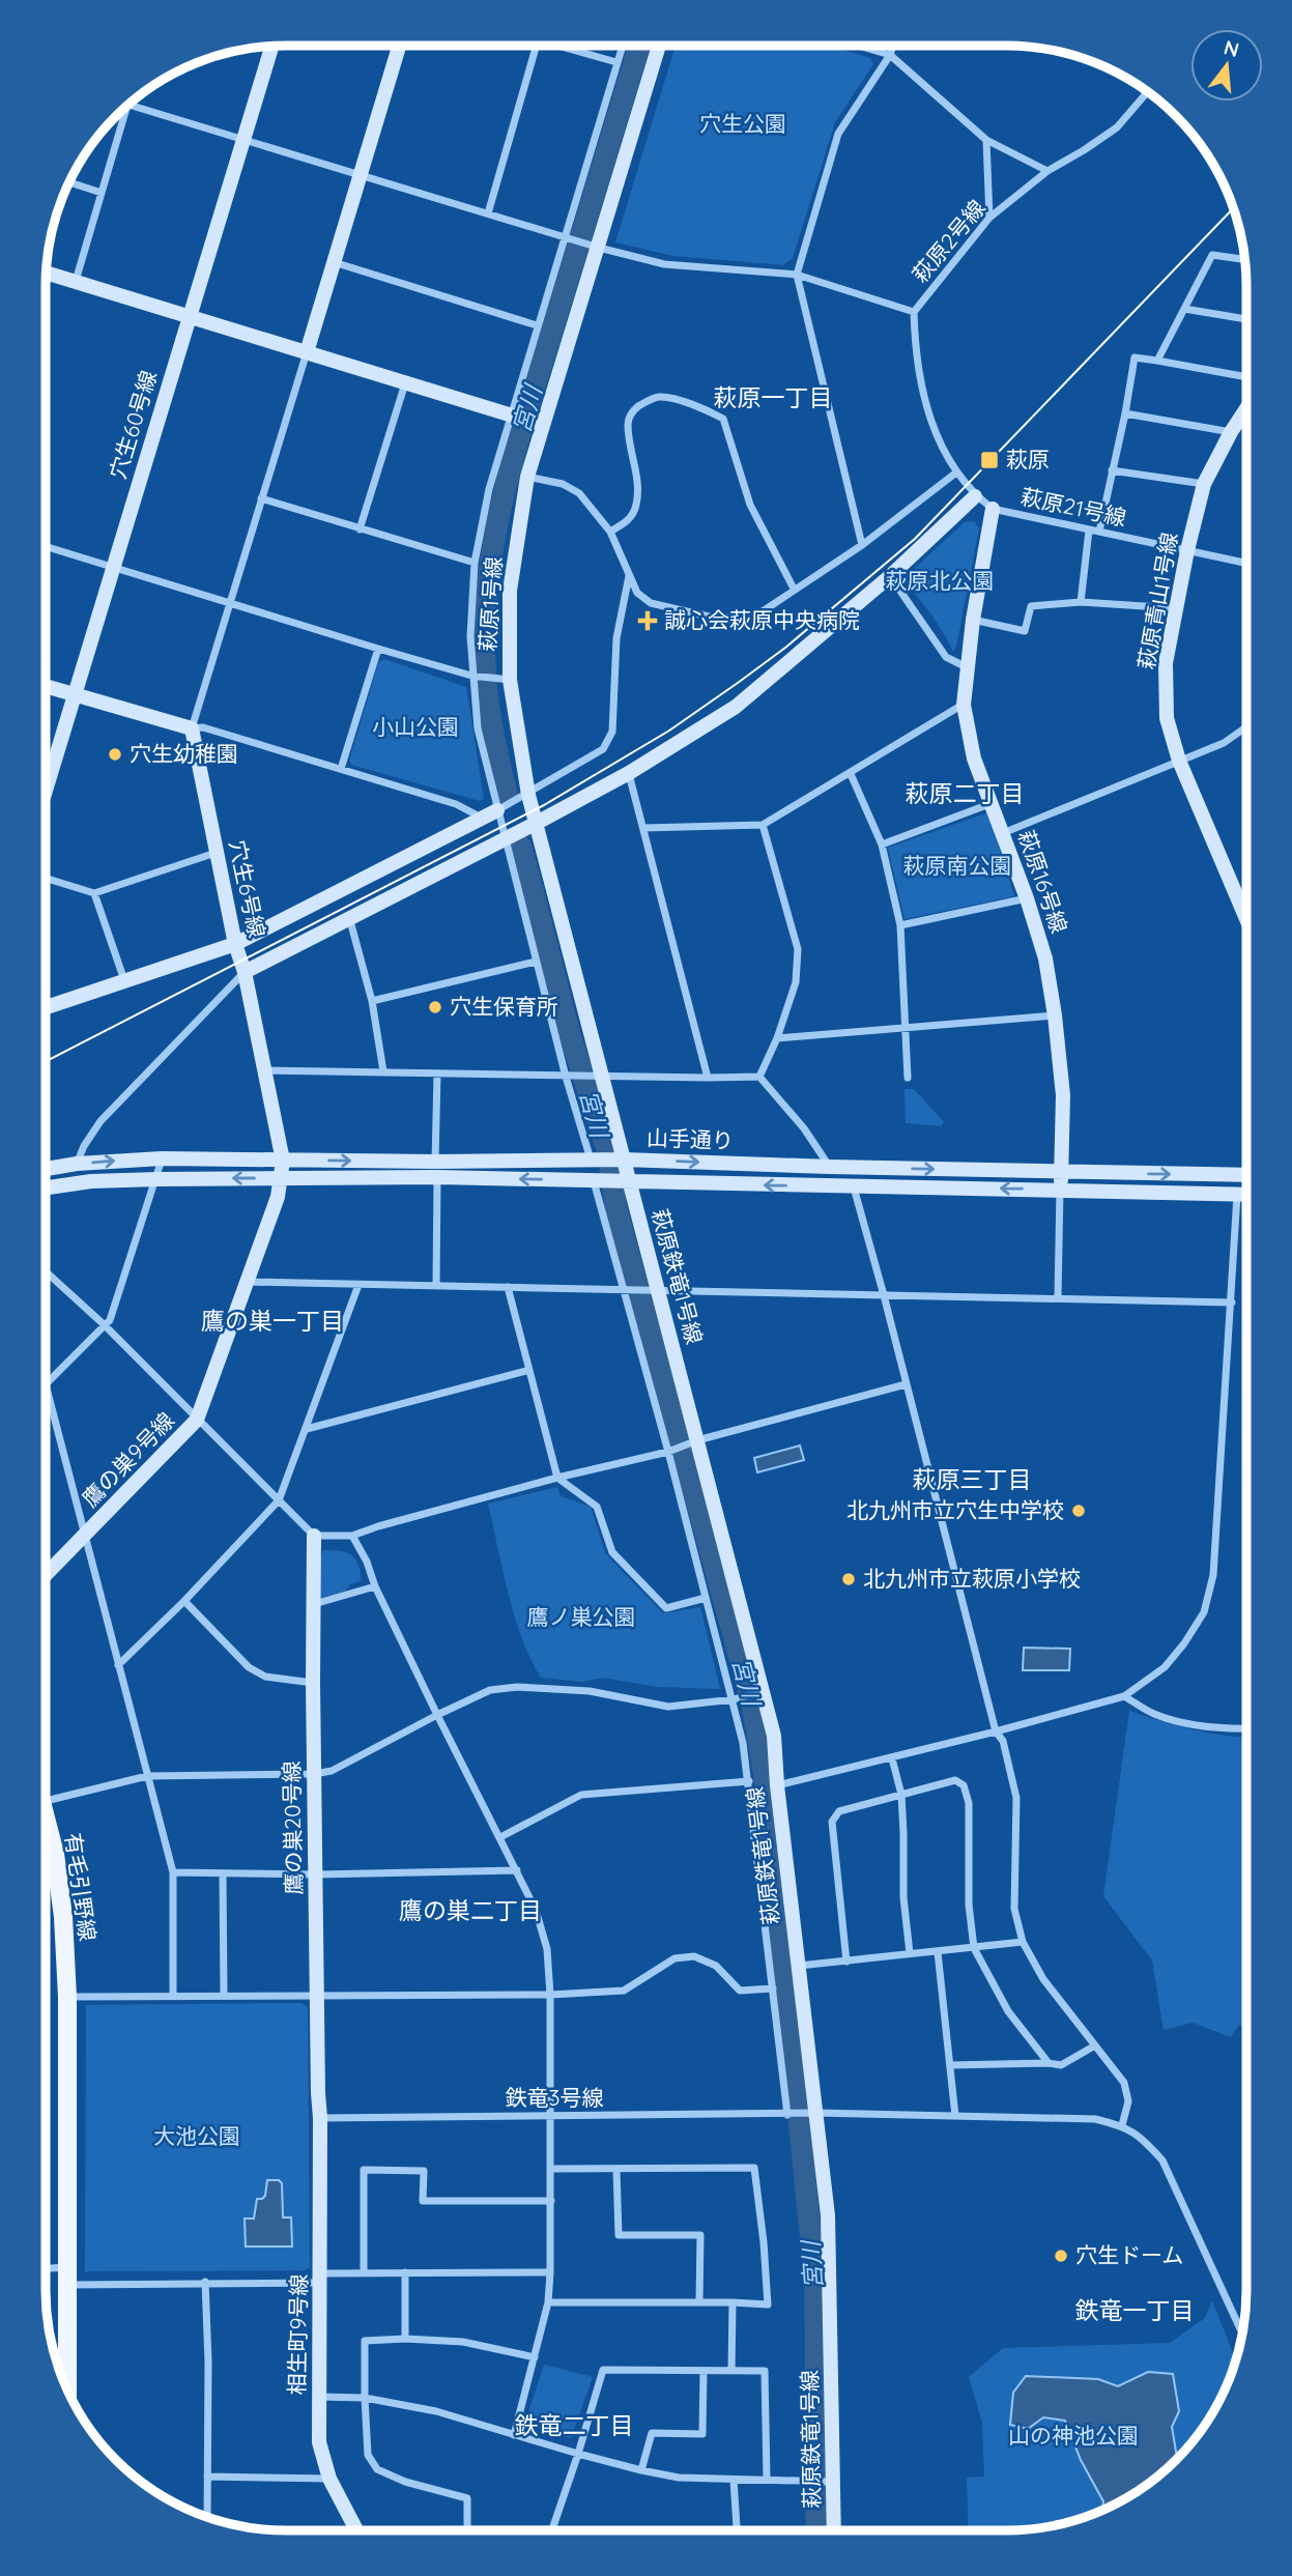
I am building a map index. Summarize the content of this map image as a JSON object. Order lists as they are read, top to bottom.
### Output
{
  "streets": {
    "main road": ["有毛引野線"],
    "street": [
      "萩原2号線",
      "穴生60号線",
      "萩原21号線",
      "萩原青山1号線",
      "萩原1号線",
      "萩原16号線",
      "穴生6号線",
      "山手通り",
      "萩原鉄竜1号線",
      "鷹の巣9号線",
      "鷹の巣20号線",
      "鉄竜3号線",
      "相生町9号線"
    ]
  },
  "crossings": [
    ["萩原2号線", "萩原21号線"],
    ["萩原21号線", "萩原青山1号線"],
    ["萩原21号線", "萩原16号線"],
    ["萩原1号線", "山手通り"],
    ["萩原1号線", "萩原鉄竜1号線"],
    ["萩原16号線", "山手通り"],
    ["穴生6号線", "山手通り"],
    ["穴生6号線", "鷹の巣9号線"],
    ["山手通り", "萩原鉄竜1号線"],
    ["山手通り", "鷹の巣9号線"],
    ["萩原鉄竜1号線", "鉄竜3号線"],
    ["鷹の巣20号線", "鉄竜3号線"],
    ["鷹の巣20号線", "相生町9号線"],
    ["鉄竜3号線", "相生町9号線"]
  ],
  "districts": [
    "萩原一丁目",
    "萩原二丁目",
    "鷹の巣一丁目",
    "萩原三丁目",
    "鷹の巣二丁目",
    "鉄竜一丁目",
    "鉄竜二丁目"
  ],
  "water": ["宮川"],
  "parks": [
    "穴生公園",
    "萩原北公園",
    "小山公園",
    "萩原南公園",
    "鷹ノ巣公園",
    "大池公園",
    "山の神池公園"
  ],
  "places": {
    "transit": ["萩原"],
    "health": ["誠心会萩原中央病院"],
    "other": [
      "穴生幼稚園",
      "穴生保育所",
      "北九州市立穴生中学校",
      "北九州市立萩原小学校",
      "穴生ドーム"
    ]
  },
  "north": "top"
}
